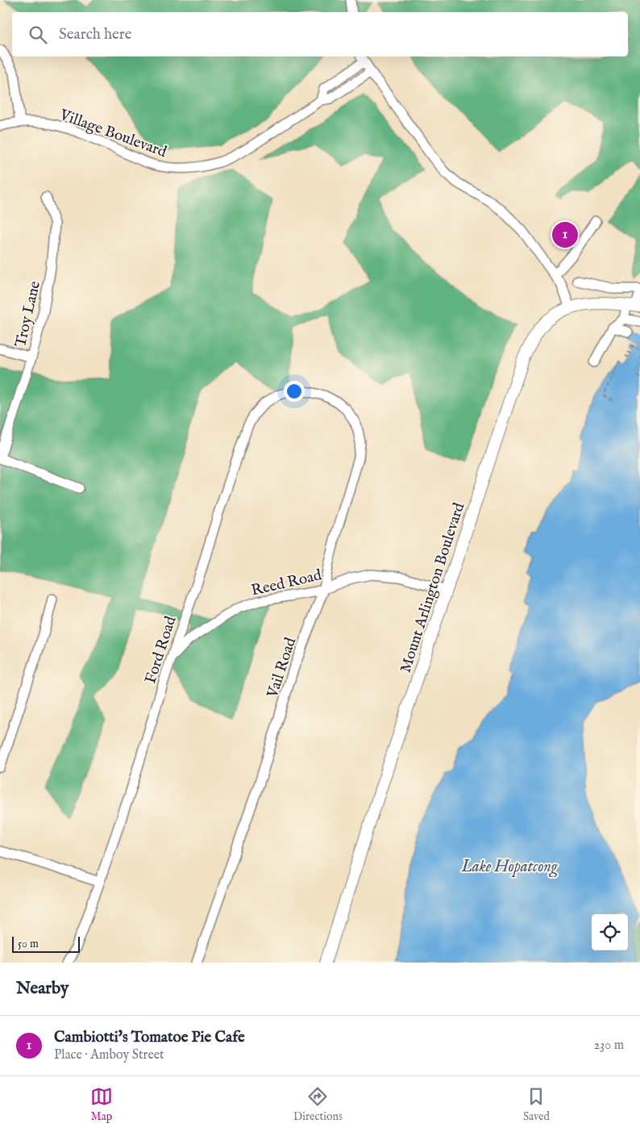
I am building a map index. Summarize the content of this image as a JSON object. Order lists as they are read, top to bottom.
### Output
{
  "streets": {
    "main road": ["Mount Arlington Boulevard"],
    "street": [
      "Village Boulevard",
      "Troy Lane",
      "Reed Road",
      "Ford Road",
      "Vail Road"
    ]
  },
  "crossings": [
    ["Reed Road", "Mount Arlington Boulevard"],
    ["Reed Road", "Ford Road"],
    ["Reed Road", "Vail Road"],
    ["Ford Road", "Vail Road"]
  ],
  "water": ["Lake Hopatcong"],
  "scale_bar": "50 m",
  "page": {
    "search": "Search here",
    "pins": "1",
    "scale": "50 m",
    "heading": "Nearby",
    "list": [
      {
        "mark": "1",
        "name": "Cambiotti's Tomatoe Pie Cafe",
        "note": "Place · Amboy Street",
        "value": "230 m"
      }
    ],
    "nav": ["Map", "Directions", "Saved"]
  }
}
